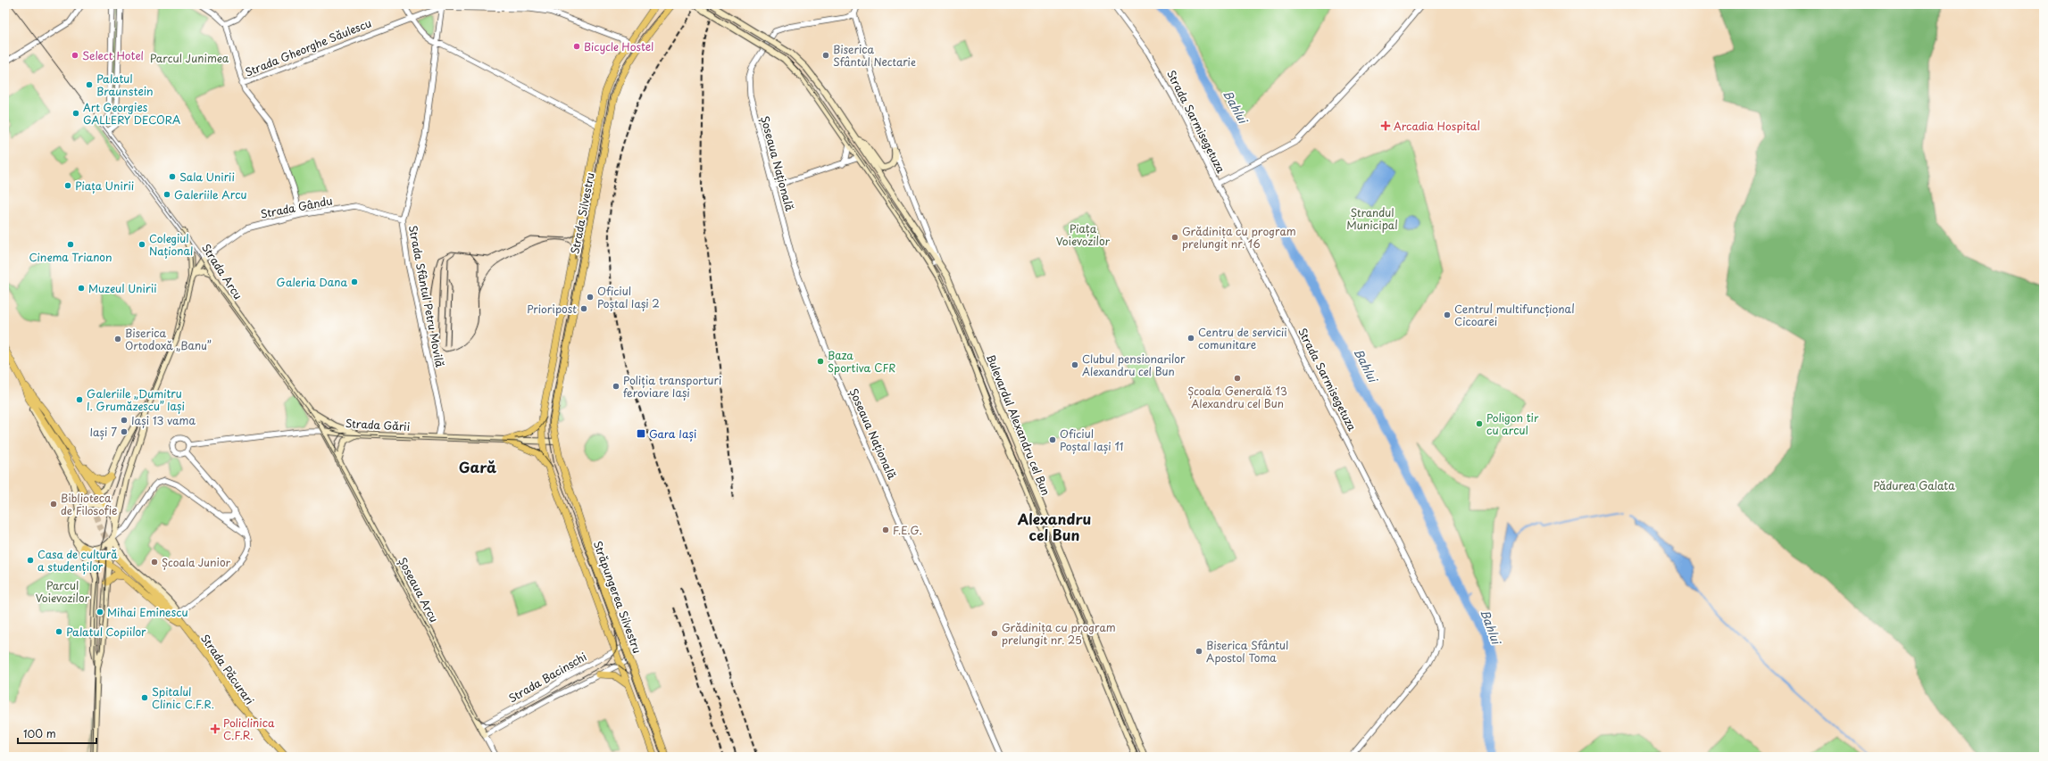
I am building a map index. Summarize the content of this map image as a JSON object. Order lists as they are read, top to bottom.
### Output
{
  "streets": {
    "main road": [
      "Strada Silvestru",
      "Strada Arcu",
      "Strada Gării",
      "Bulevardul Alexandru cel Bun",
      "Șoseaua Arcu",
      "Străpungerea Silvestru",
      "Strada Păcurari"
    ],
    "street": [
      "Strada Gheorghe Săulescu",
      "Strada Sarmisegetuza",
      "Șoseaua Națională",
      "Strada Gându",
      "Strada Sfântul Petru Movilă",
      "Strada Bacinschi"
    ]
  },
  "crossings": [
    ["Strada Gheorghe Săulescu", "Strada Sfântul Petru Movilă"],
    ["Șoseaua Națională", "Bulevardul Alexandru cel Bun"],
    ["Strada Gându", "Strada Arcu"],
    ["Strada Gându", "Strada Sfântul Petru Movilă"],
    ["Strada Silvestru", "Strada Gării"],
    ["Strada Silvestru", "Străpungerea Silvestru"],
    ["Strada Arcu", "Strada Gării"],
    ["Strada Arcu", "Șoseaua Arcu"],
    ["Strada Sfântul Petru Movilă", "Strada Gării"],
    ["Strada Gării", "Șoseaua Arcu"],
    ["Strada Gării", "Străpungerea Silvestru"],
    ["Șoseaua Arcu", "Strada Bacinschi"],
    ["Străpungerea Silvestru", "Strada Bacinschi"]
  ],
  "districts": ["Gară", "Alexandru cel Bun"],
  "water": ["Bahlui"],
  "parks": [
    "Parcul Junimea",
    "Ștrandul Municipal",
    "Piața Voievozilor",
    "Pădurea Galata",
    "Parcul Voievozilor"
  ],
  "places": {
    "other": [
      "Bicycle Hostel",
      "Select Hotel",
      "Biserica Sfântul Nectarie",
      "Palatul Braunstein",
      "Art Georgies GALLERY DECORA",
      "Sala Unirii",
      "Piața Unirii",
      "Galeriile Arcu",
      "Grădinița cu program prelungit nr. 16",
      "Cinema Trianon",
      "Colegiul Național",
      "Galeria Dana",
      "Muzeul Unirii",
      "Oficiul Poștal Iași 2",
      "Prioripost",
      "Centrul multifuncțional Cicoarei",
      "Centru de servicii comunitare",
      "Biserica Ortodoxă „Banu”",
      "Baza Sportiva CFR",
      "Clubul pensionarilor Alexandru cel Bun",
      "Școala Generală 13 Alexandru cel Bun",
      "Poliția transporturi feroviare Iași",
      "Galeriile „Dumitru I. Grumăzescu” Iași",
      "Iași 13 vama",
      "Poligon tir cu arcul",
      "Iași 7",
      "Oficiul Poștal Iași 11",
      "Biblioteca de Filosofie",
      "F.E.G.",
      "Casa de cultură a studenților",
      "Școala Junior",
      "Mihai Eminescu",
      "Palatul Copiilor",
      "Grădinița cu program prelungit nr. 25",
      "Biserica Sfântul Apostol Toma",
      "Spitalul Clinic C.F.R."
    ],
    "health": ["Arcadia Hospital", "Policlinica C.F.R."],
    "transit": ["Gara Iași"]
  },
  "scale_bar": "100 m"
}
